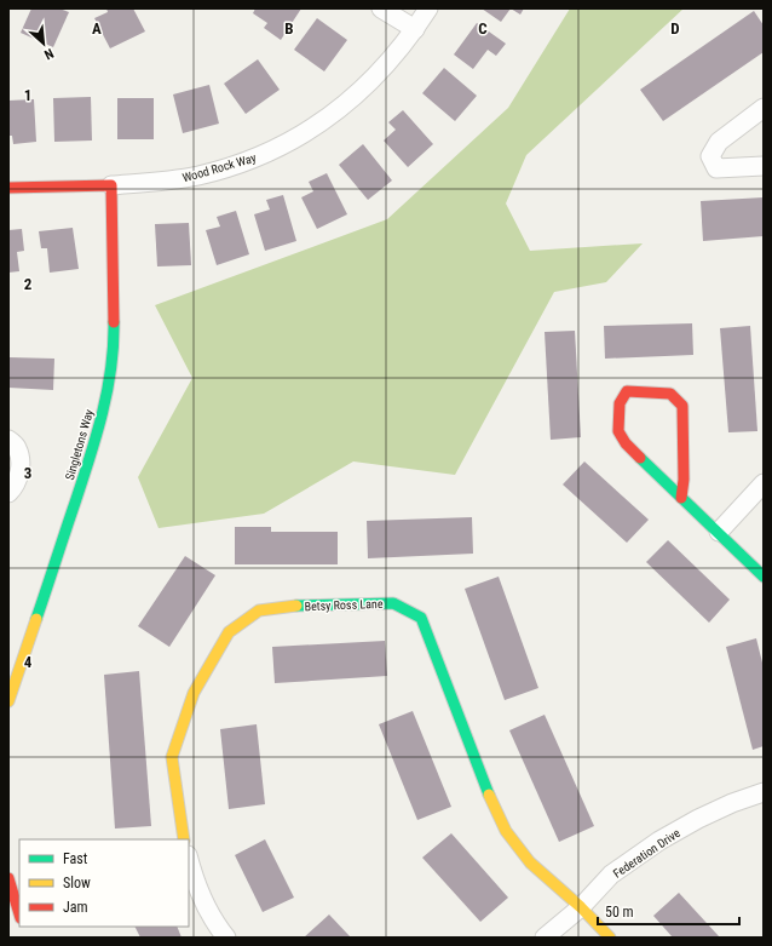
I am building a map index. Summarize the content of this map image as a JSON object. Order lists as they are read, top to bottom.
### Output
{
  "streets": {
    "street": [
      "Wood Rock Way",
      "Singletons Way",
      "Betsy Ross Lane",
      "Federation Drive"
    ]
  },
  "crossings": [
    ["Wood Rock Way", "Singletons Way"],
    ["Betsy Ross Lane", "Federation Drive"]
  ],
  "legend": ["Fast", "Slow", "Jam"],
  "scale_bar": "50 m",
  "north": "bottom right",
  "grid": {
    "columns": [
      "A",
      "B",
      "C",
      "D"
    ],
    "rows": [
      "1",
      "2",
      "3",
      "4"
    ]
  }
}
